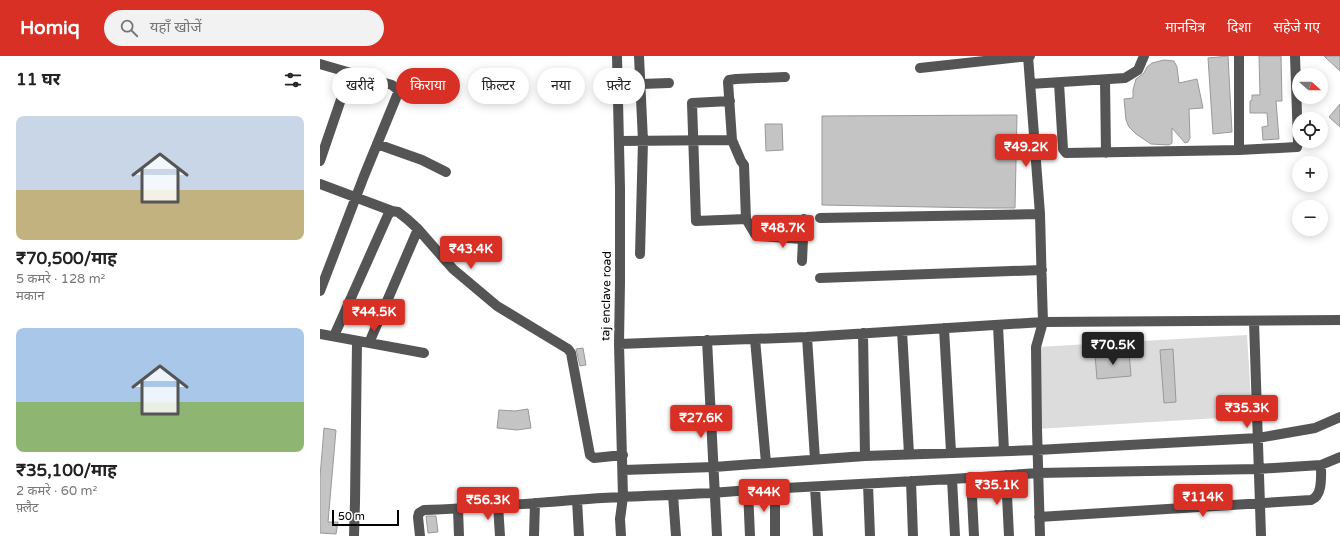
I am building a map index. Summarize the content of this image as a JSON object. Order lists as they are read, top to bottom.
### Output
{
  "streets": {
    "street": ["taj enclave road"]
  },
  "scale_bar": "50 m",
  "north": "right",
  "page": {
    "header": "Homiq",
    "search": "यहाँ खोजें",
    "nav": ["मानचित्र", "दिशा", "सहेजे गए"],
    "heading": "11 घर",
    "map_buttons": ["+", "−"],
    "chip": [
      "खरीदें",
      "किराया",
      "फ़िल्टर",
      "नया",
      "फ़्लैट"
    ],
    "list": [
      {
        "name": "₹70,500/माह",
        "note": "5 कमरे · 128 m² · मकान"
      },
      {
        "name": "₹35,100/माह",
        "note": "2 कमरे · 60 m² · फ़्लैट"
      }
    ],
    "price": [
      "₹49.2K",
      "₹48.7K",
      "₹43.4K",
      "₹44.5K",
      "₹70.5K",
      "₹35.3K",
      "₹27.6K",
      "₹35.1K",
      "₹44K",
      "₹114K",
      "₹56.3K"
    ],
    "scale": "50 m"
  }
}
